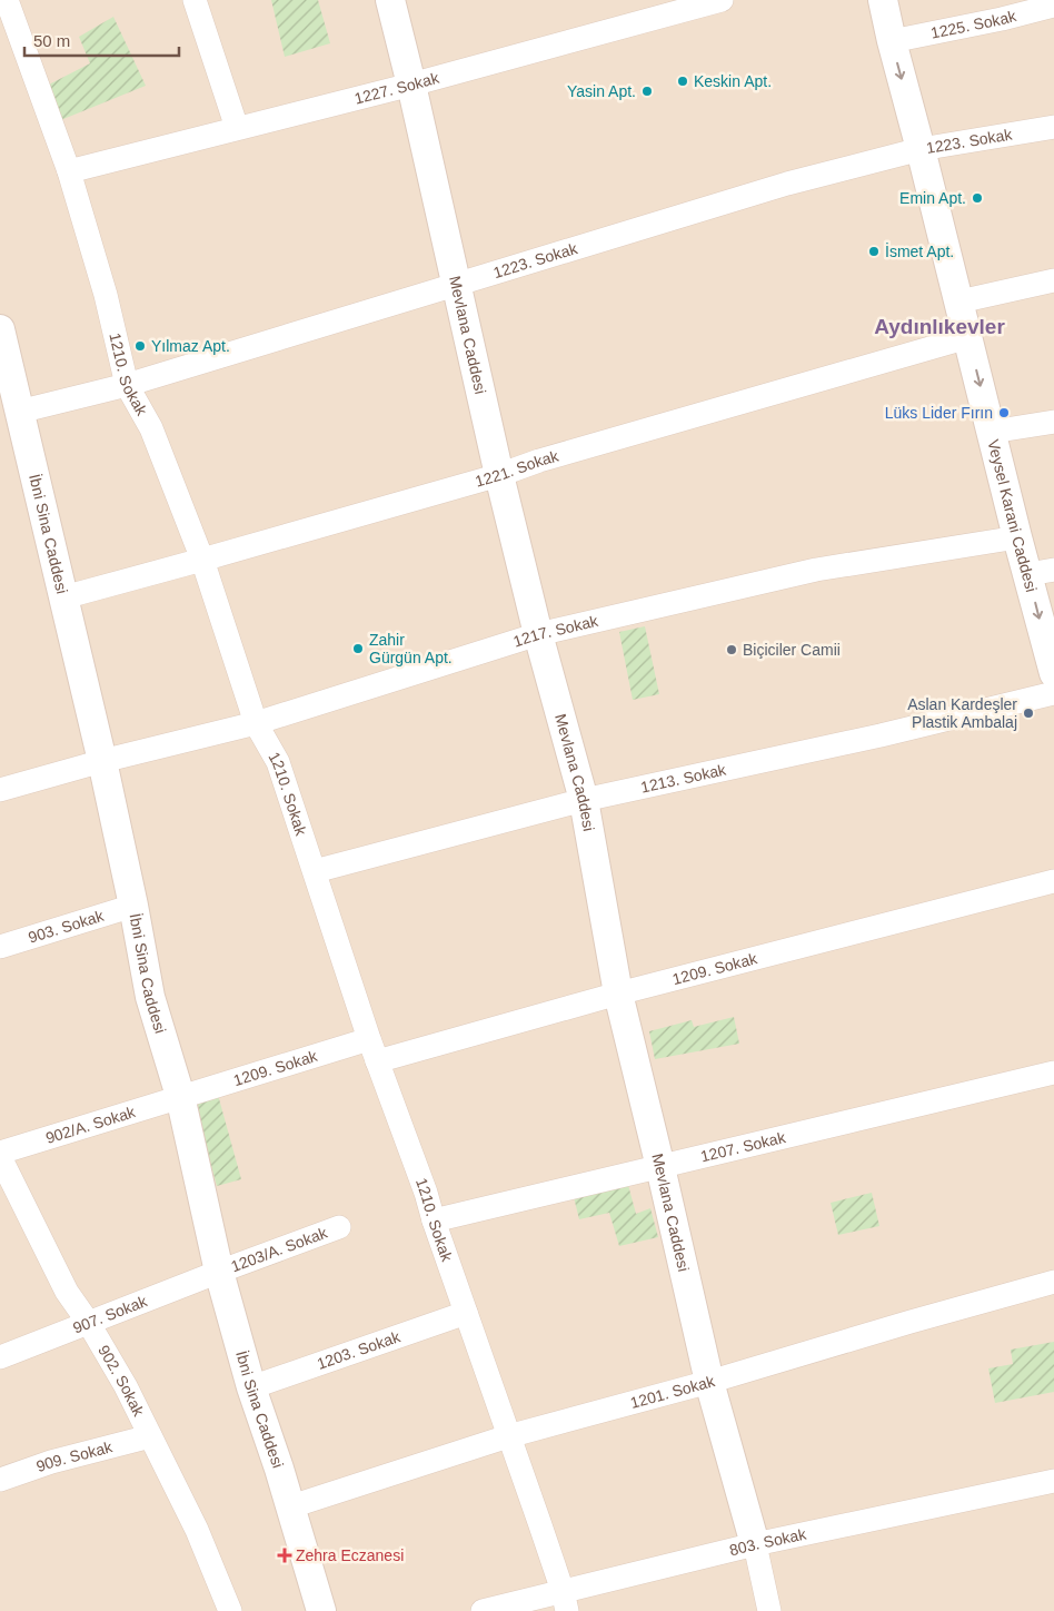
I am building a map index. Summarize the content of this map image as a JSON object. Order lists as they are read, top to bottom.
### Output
{
  "streets": {
    "street": [
      "1225. Sokak",
      "1227. Sokak",
      "1223. Sokak",
      "Mevlana Caddesi",
      "1210. Sokak",
      "1221. Sokak",
      "Veysel Karani Caddesi",
      "İbni Sina Caddesi",
      "1217. Sokak",
      "1213. Sokak",
      "903. Sokak",
      "1209. Sokak",
      "902/A. Sokak",
      "1207. Sokak",
      "1203/A. Sokak",
      "907. Sokak",
      "1203. Sokak",
      "902. Sokak",
      "1201. Sokak",
      "909. Sokak",
      "803. Sokak"
    ]
  },
  "crossings": [
    ["1225. Sokak", "Veysel Karani Caddesi"],
    ["1227. Sokak", "Mevlana Caddesi"],
    ["1227. Sokak", "1210. Sokak"],
    ["1223. Sokak", "Mevlana Caddesi"],
    ["1223. Sokak", "1210. Sokak"],
    ["1223. Sokak", "Veysel Karani Caddesi"],
    ["1223. Sokak", "İbni Sina Caddesi"],
    ["Mevlana Caddesi", "1221. Sokak"],
    ["Mevlana Caddesi", "1217. Sokak"],
    ["Mevlana Caddesi", "1213. Sokak"],
    ["Mevlana Caddesi", "1209. Sokak"],
    ["Mevlana Caddesi", "1207. Sokak"],
    ["Mevlana Caddesi", "1201. Sokak"],
    ["Mevlana Caddesi", "803. Sokak"],
    ["1210. Sokak", "1221. Sokak"],
    ["1210. Sokak", "1217. Sokak"],
    ["1210. Sokak", "1213. Sokak"],
    ["1210. Sokak", "1209. Sokak"],
    ["1210. Sokak", "1207. Sokak"],
    ["1210. Sokak", "1203. Sokak"],
    ["1210. Sokak", "1201. Sokak"],
    ["1210. Sokak", "803. Sokak"],
    ["1221. Sokak", "Veysel Karani Caddesi"],
    ["1221. Sokak", "İbni Sina Caddesi"],
    ["Veysel Karani Caddesi", "1217. Sokak"],
    ["İbni Sina Caddesi", "1217. Sokak"],
    ["İbni Sina Caddesi", "903. Sokak"],
    ["İbni Sina Caddesi", "1209. Sokak"],
    ["İbni Sina Caddesi", "902/A. Sokak"],
    ["İbni Sina Caddesi", "1203/A. Sokak"],
    ["İbni Sina Caddesi", "907. Sokak"],
    ["İbni Sina Caddesi", "1203. Sokak"],
    ["İbni Sina Caddesi", "1201. Sokak"],
    ["1209. Sokak", "902/A. Sokak"],
    ["1203/A. Sokak", "907. Sokak"],
    ["907. Sokak", "902. Sokak"],
    ["902. Sokak", "909. Sokak"]
  ],
  "one_way": ["Veysel Karani Caddesi"],
  "districts": ["Aydınlıkevler"],
  "places": {
    "other": [
      "Keskin Apt.",
      "Yasin Apt.",
      "Emin Apt.",
      "İsmet Apt.",
      "Yılmaz Apt.",
      "Lüks Lider Fırın",
      "Zahir Gürgün Apt.",
      "Biçiciler Camii",
      "Aslan Kardeşler Plastik Ambalaj"
    ],
    "health": ["Zehra Eczanesi"]
  },
  "scale_bar": "50 m"
}
